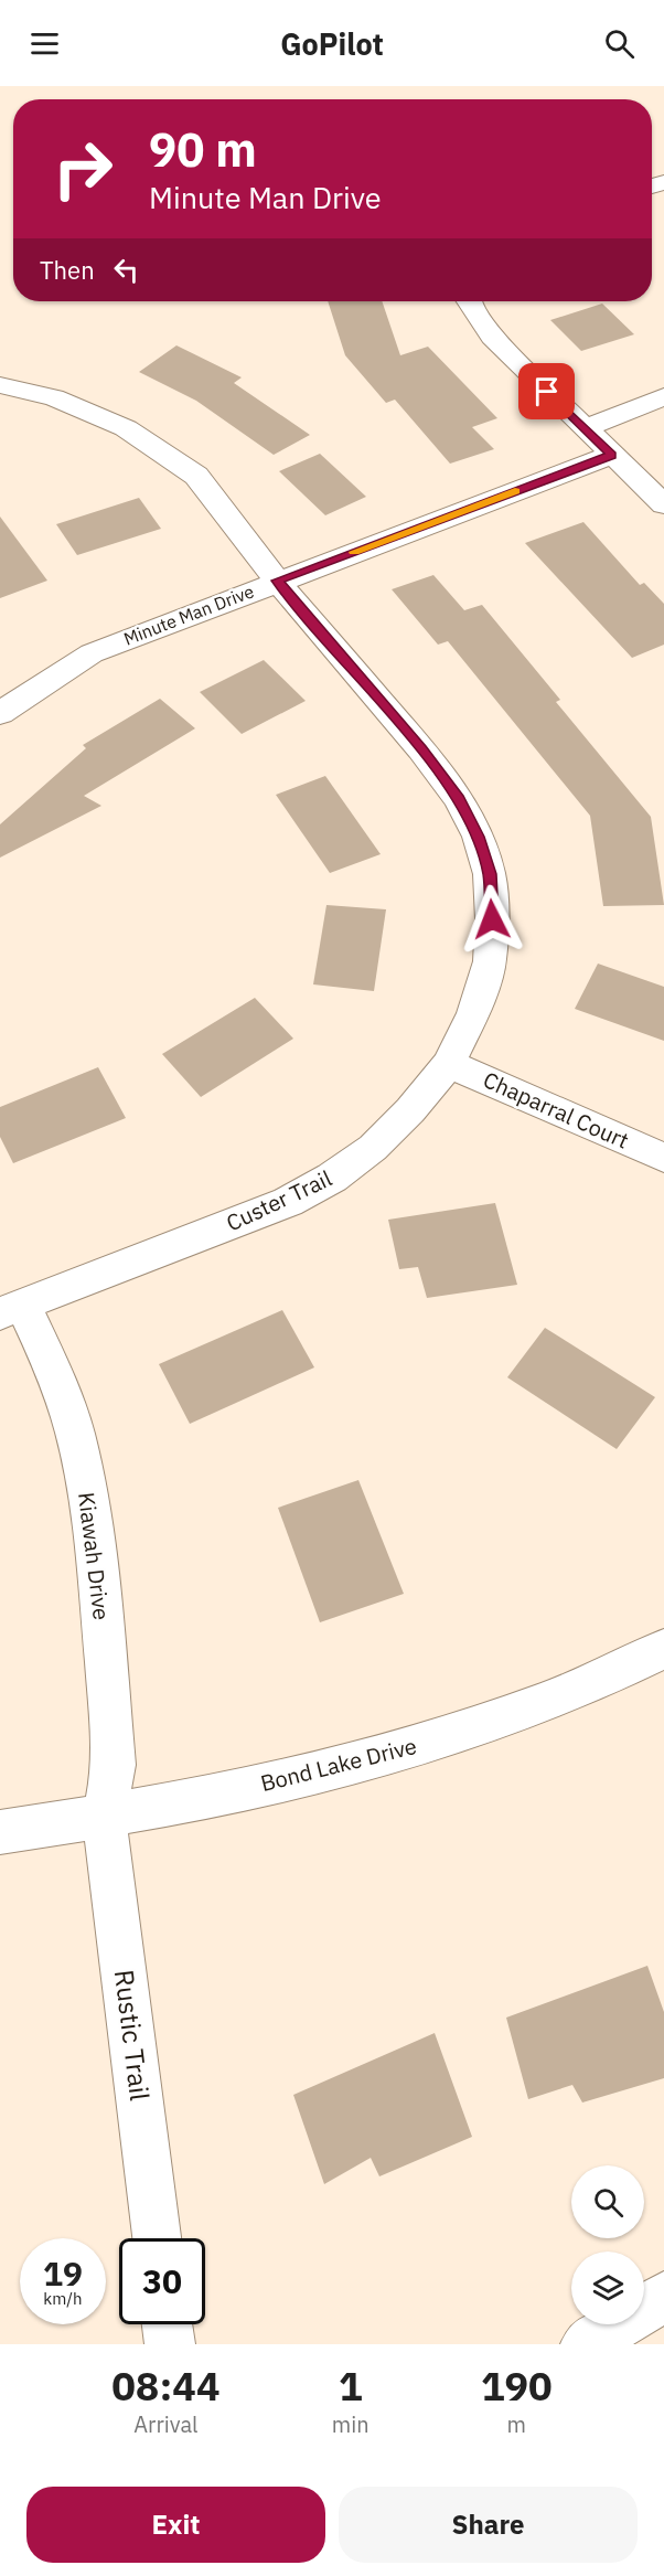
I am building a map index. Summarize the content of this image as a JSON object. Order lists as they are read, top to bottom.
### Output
{
  "streets": {
    "street": [
      "Minute Man Drive",
      "Chaparral Court",
      "Custer Trail",
      "Kiawah Drive",
      "Bond Lake Drive",
      "Rustic Trail"
    ]
  },
  "crossings": [
    ["Minute Man Drive", "Custer Trail"],
    ["Chaparral Court", "Custer Trail"],
    ["Custer Trail", "Kiawah Drive"],
    ["Kiawah Drive", "Bond Lake Drive"],
    ["Kiawah Drive", "Rustic Trail"],
    ["Bond Lake Drive", "Rustic Trail"]
  ],
  "page": {
    "header": "GoPilot",
    "turn": ["90 m", "Minute Man Drive"],
    "then": "Then",
    "speed": "19 km/h",
    "limit": "30",
    "eta": [
      "08:44",
      "Arrival",
      "1",
      "min",
      "190",
      "m"
    ],
    "buttons": ["Exit", "Share"]
  }
}
